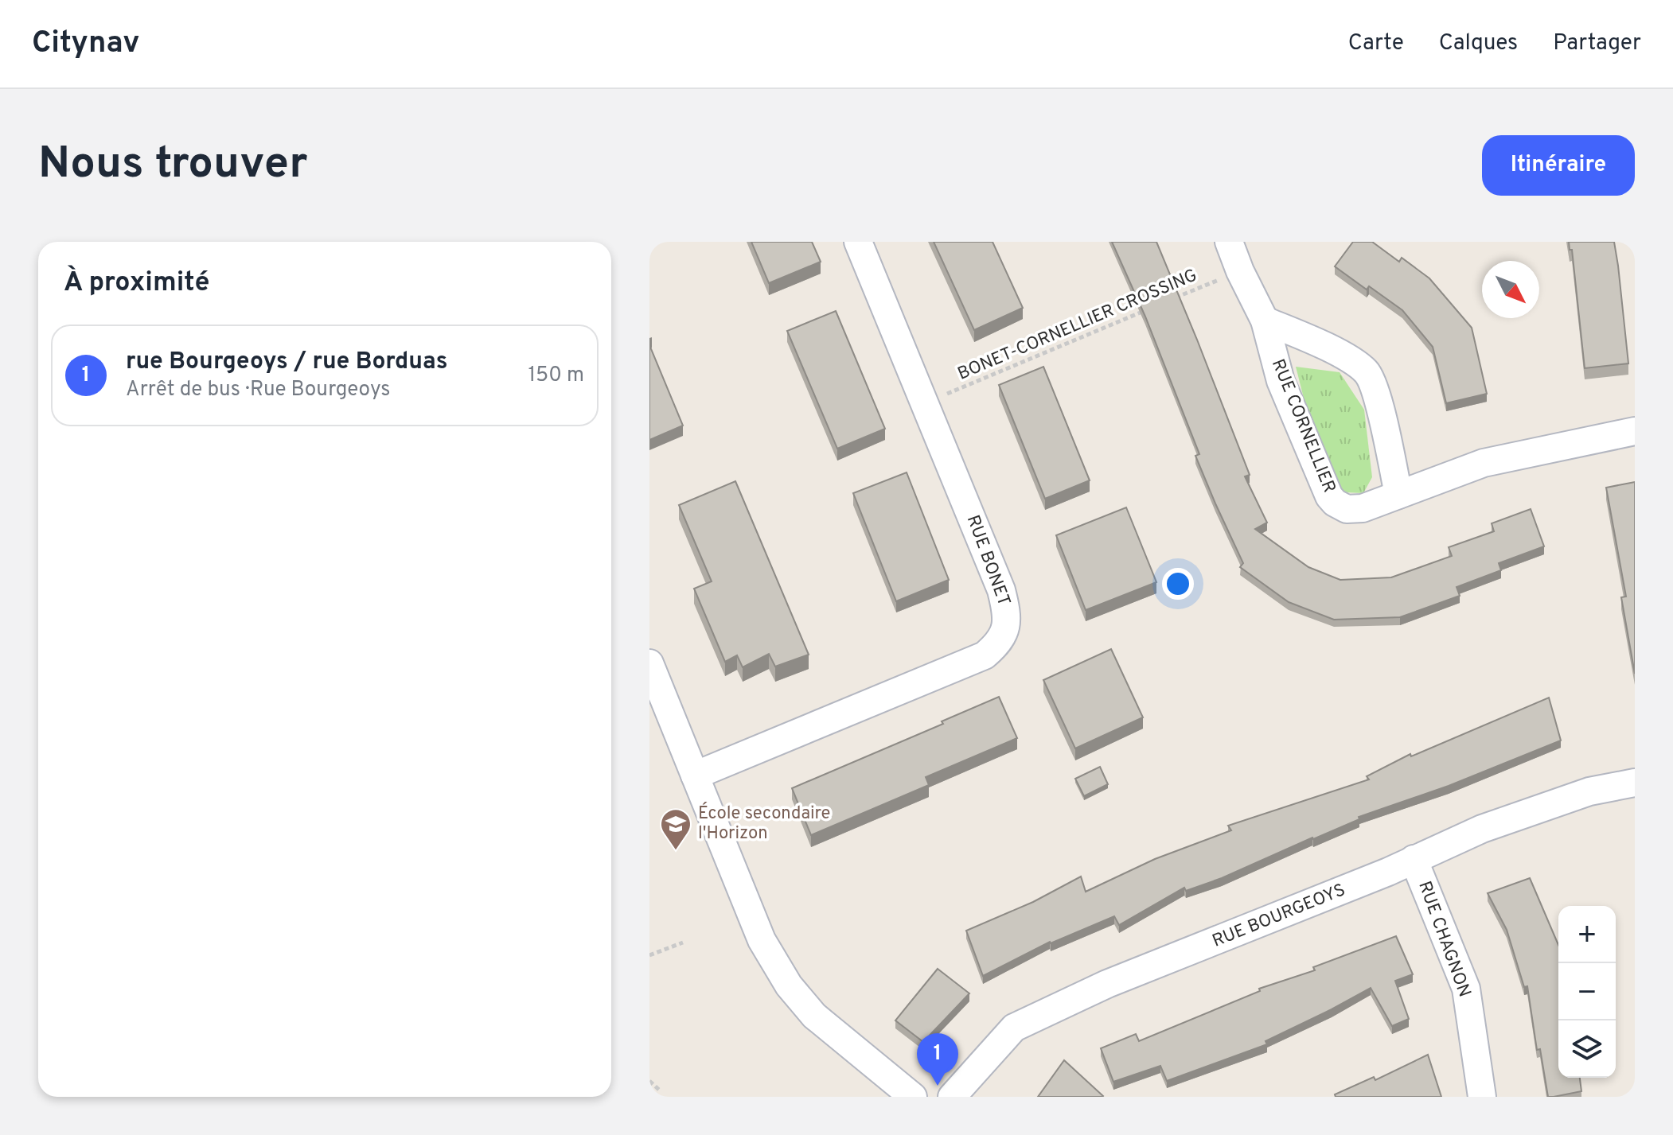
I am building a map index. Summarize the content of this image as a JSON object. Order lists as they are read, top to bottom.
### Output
{
  "streets": {
    "street": [
      "RUE CORNELLIER",
      "RUE BONET",
      "RUE BOURGEOYS",
      "RUE CHAGNON"
    ],
    "path": ["BONET-CORNELLIER CROSSING"]
  },
  "crossings": [
    ["BONET-CORNELLIER CROSSING", "RUE CORNELLIER"],
    ["BONET-CORNELLIER CROSSING", "RUE BONET"],
    ["RUE BOURGEOYS", "RUE CHAGNON"]
  ],
  "places": {
    "school or university": ["École secondaire l'Horizon"]
  },
  "north": "bottom right",
  "page": {
    "header": "Citynav",
    "nav": ["Carte", "Calques", "Partager"],
    "buttons": "Itinéraire",
    "title": "Nous trouver",
    "heading": "À proximité",
    "list": [
      {
        "mark": "1",
        "name": "rue Bourgeoys / rue Borduas",
        "note": "Arrêt de bus · Rue Bourgeoys",
        "value": "150 m"
      }
    ],
    "map_buttons": ["+", "−"],
    "pins": "1"
  }
}
